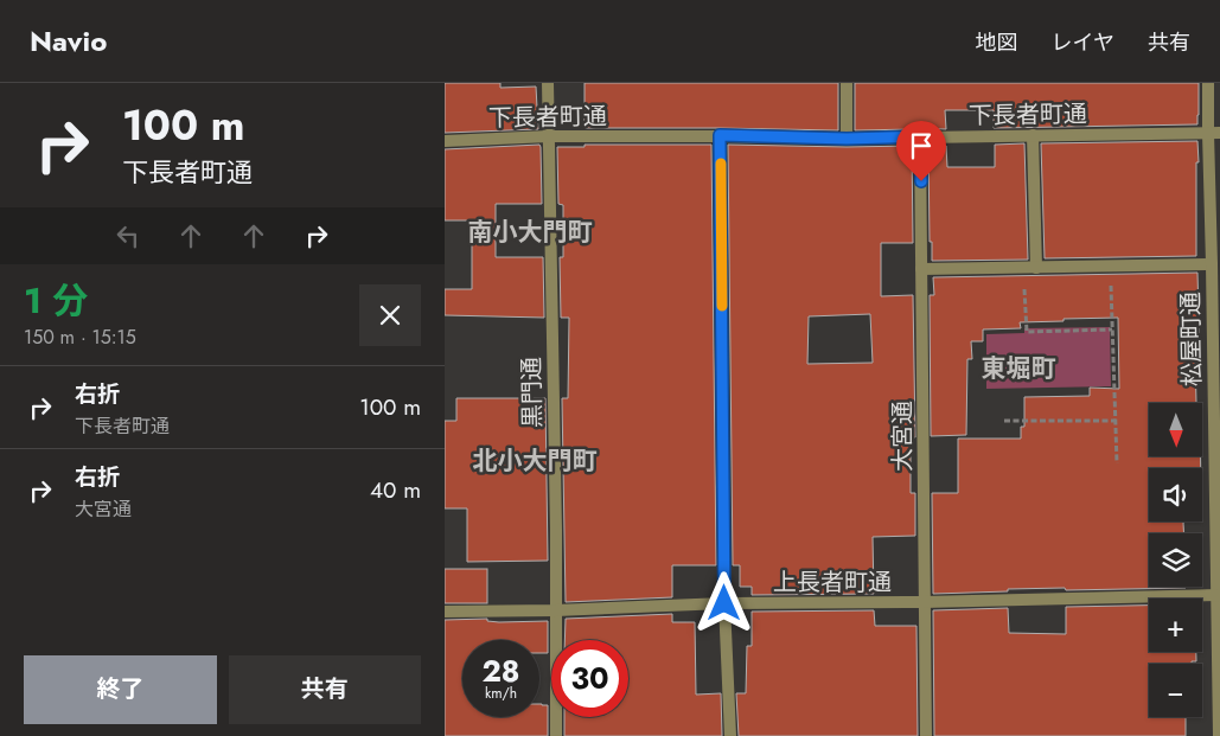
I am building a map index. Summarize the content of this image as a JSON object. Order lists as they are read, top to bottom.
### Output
{
  "streets": {
    "street": [
      "下長者町通",
      "松屋町通",
      "黒門通",
      "大宮通",
      "上長者町通"
    ]
  },
  "crossings": [
    ["下長者町通", "松屋町通"],
    ["下長者町通", "黒門通"],
    ["下長者町通", "大宮通"],
    ["松屋町通", "上長者町通"],
    ["黒門通", "上長者町通"],
    ["大宮通", "上長者町通"]
  ],
  "districts": ["南小大門町", "東堀町", "北小大門町"],
  "north": "bottom",
  "page": {
    "header": "Navio",
    "nav": ["地図", "レイヤ", "共有"],
    "turn": ["100 m", "下長者町通"],
    "heading": ["1 分", "150 m · 15:15"],
    "list": [
      {
        "name": "右折",
        "note": "下長者町通",
        "value": "100 m"
      },
      {
        "name": "右折",
        "note": "大宮通",
        "value": "40 m"
      }
    ],
    "map_buttons": ["+", "−"],
    "speed": "28 km/h",
    "limit": "30",
    "buttons": ["終了", "共有"]
  }
}
